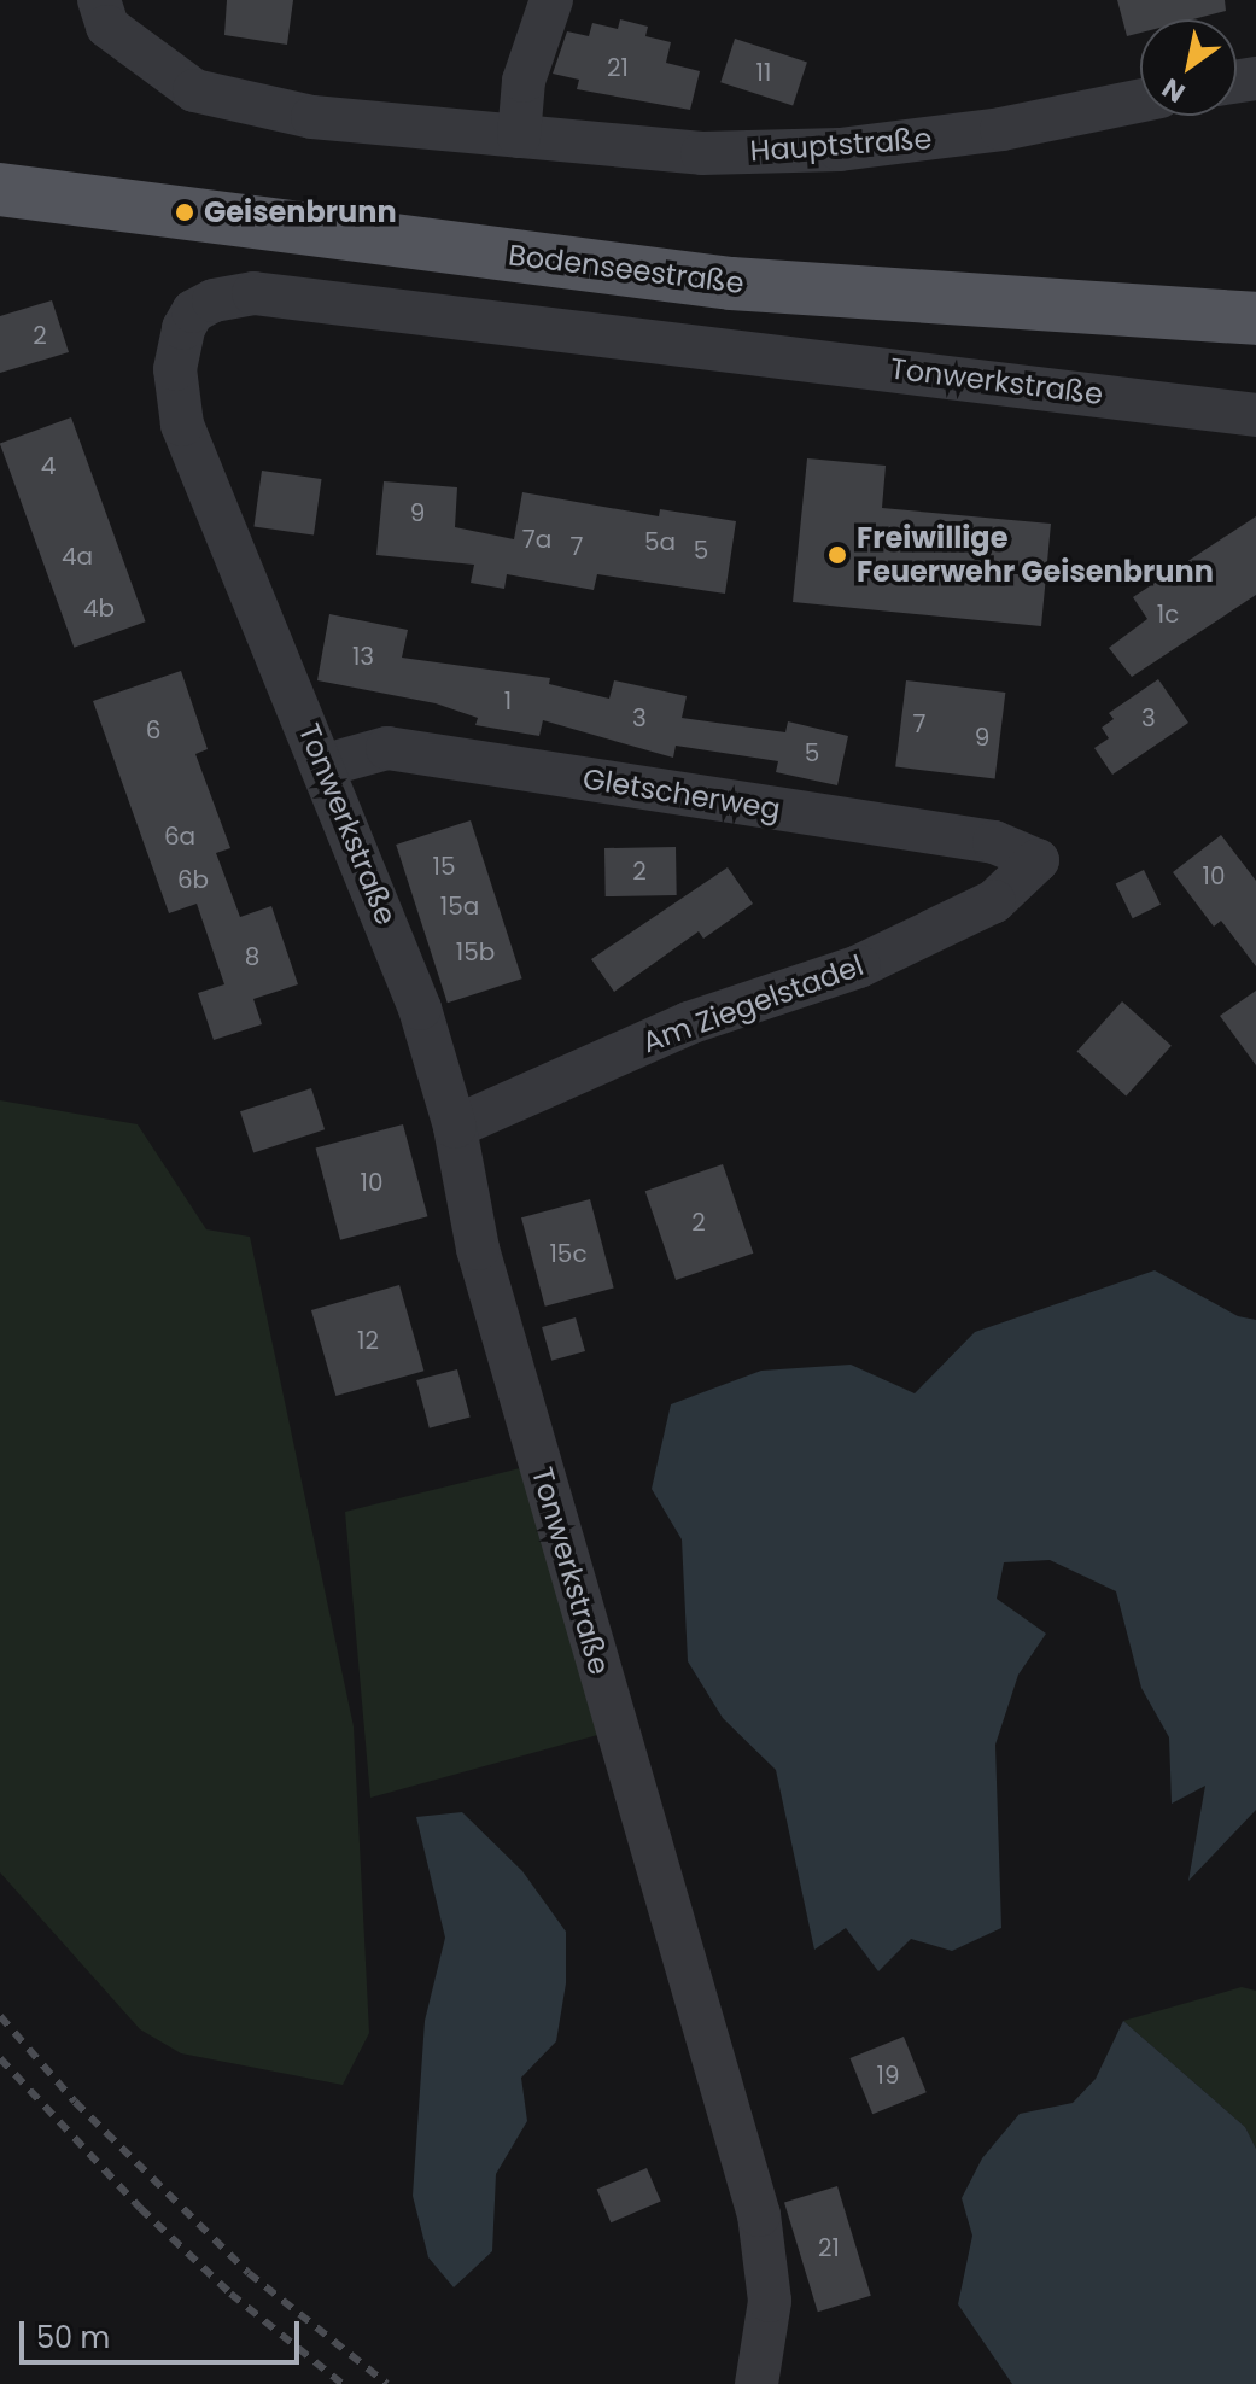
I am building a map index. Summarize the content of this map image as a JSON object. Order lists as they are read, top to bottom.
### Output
{
  "streets": {
    "main road": ["Bodenseestraße"],
    "street": [
      "Hauptstraße",
      "Tonwerkstraße",
      "Gletscherweg",
      "Am Ziegelstadel"
    ]
  },
  "crossings": [
    ["Tonwerkstraße", "Gletscherweg"],
    ["Tonwerkstraße", "Am Ziegelstadel"],
    ["Gletscherweg", "Am Ziegelstadel"]
  ],
  "places": ["Geisenbrunn", "Freiwillige Feuerwehr Geisenbrunn"],
  "house_numbers": [
    "21",
    "11",
    "2",
    "4",
    "9",
    "7a",
    "5a",
    "7",
    "5",
    "4a",
    "4b",
    "1c",
    "13",
    "1",
    "3",
    "3",
    "7",
    "6",
    "9",
    "5",
    "6a",
    "15",
    "2",
    "10",
    "6b",
    "15a",
    "15b",
    "8",
    "10",
    "2",
    "15c",
    "12",
    "19",
    "21"
  ],
  "scale_bar": "50 m",
  "north": "bottom left"
}
